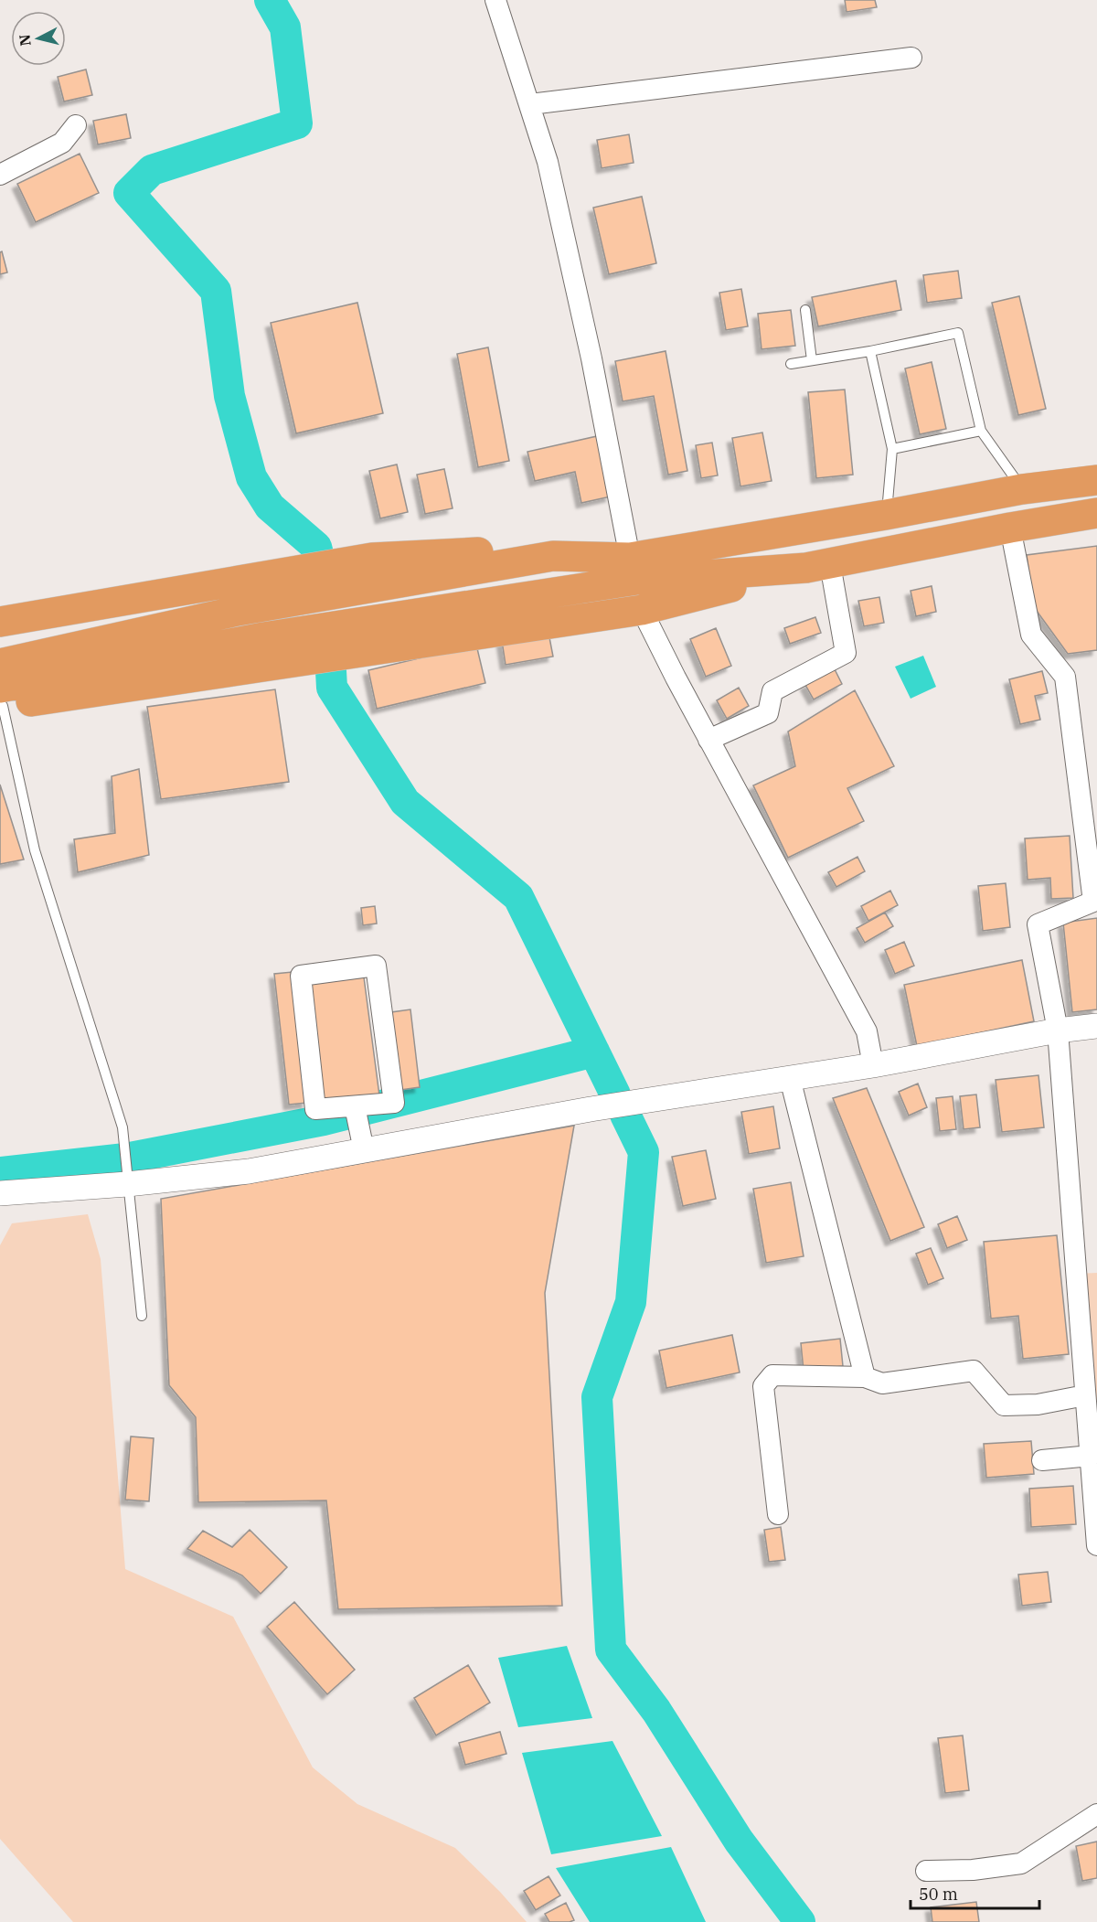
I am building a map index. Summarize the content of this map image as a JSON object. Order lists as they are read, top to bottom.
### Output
{
  "scale_bar": "50 m",
  "north": "left"
}
